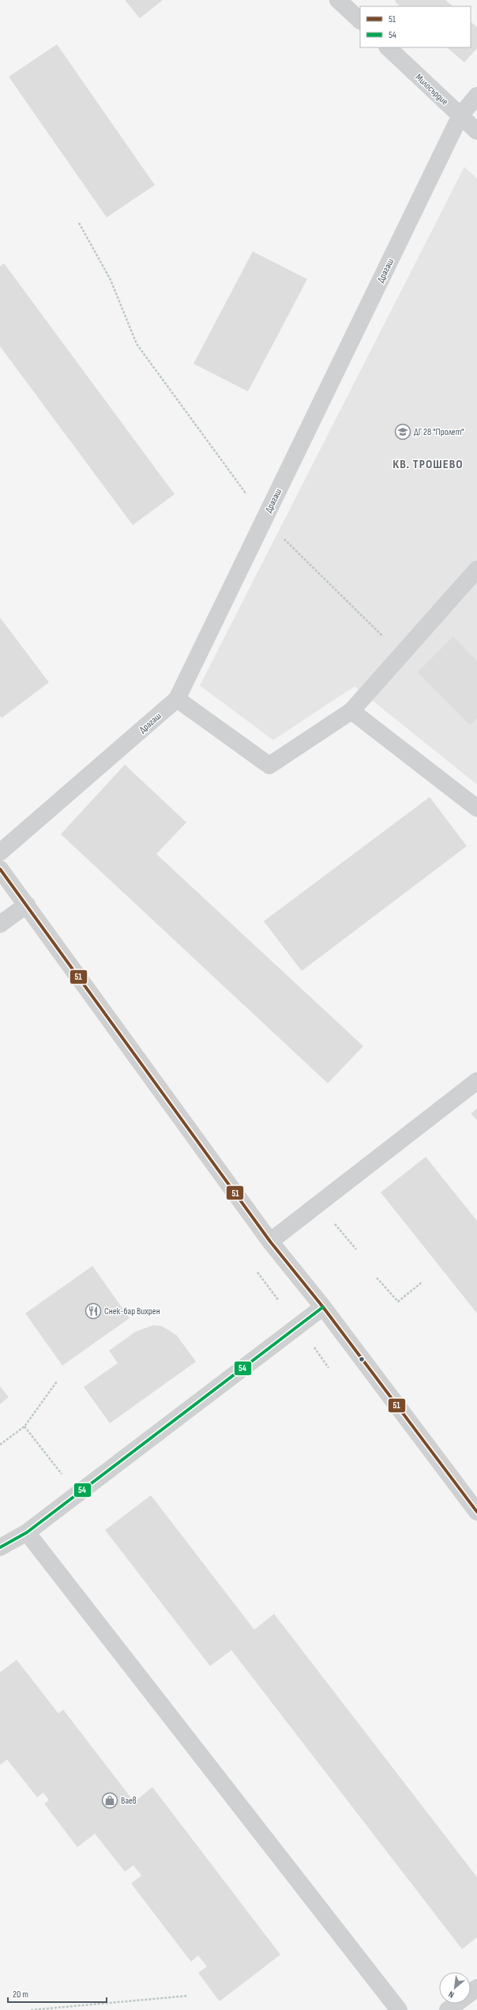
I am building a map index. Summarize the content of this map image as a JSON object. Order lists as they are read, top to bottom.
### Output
{
  "streets": {
    "street": ["Милосърдие", "Драгаш"]
  },
  "crossings": [
    ["Милосърдие", "Драгаш"]
  ],
  "districts": ["КВ. ТРОШЕВО"],
  "places": {
    "school or university": ["ДГ 28 \"Пролет\""],
    "restaurant": ["Снек-бар Вихрен"],
    "shop": ["Ваев"]
  },
  "lines": ["transit line 51", "transit line 54"],
  "legend": ["51", "54"],
  "scale_bar": "20 m",
  "north": "bottom left"
}
